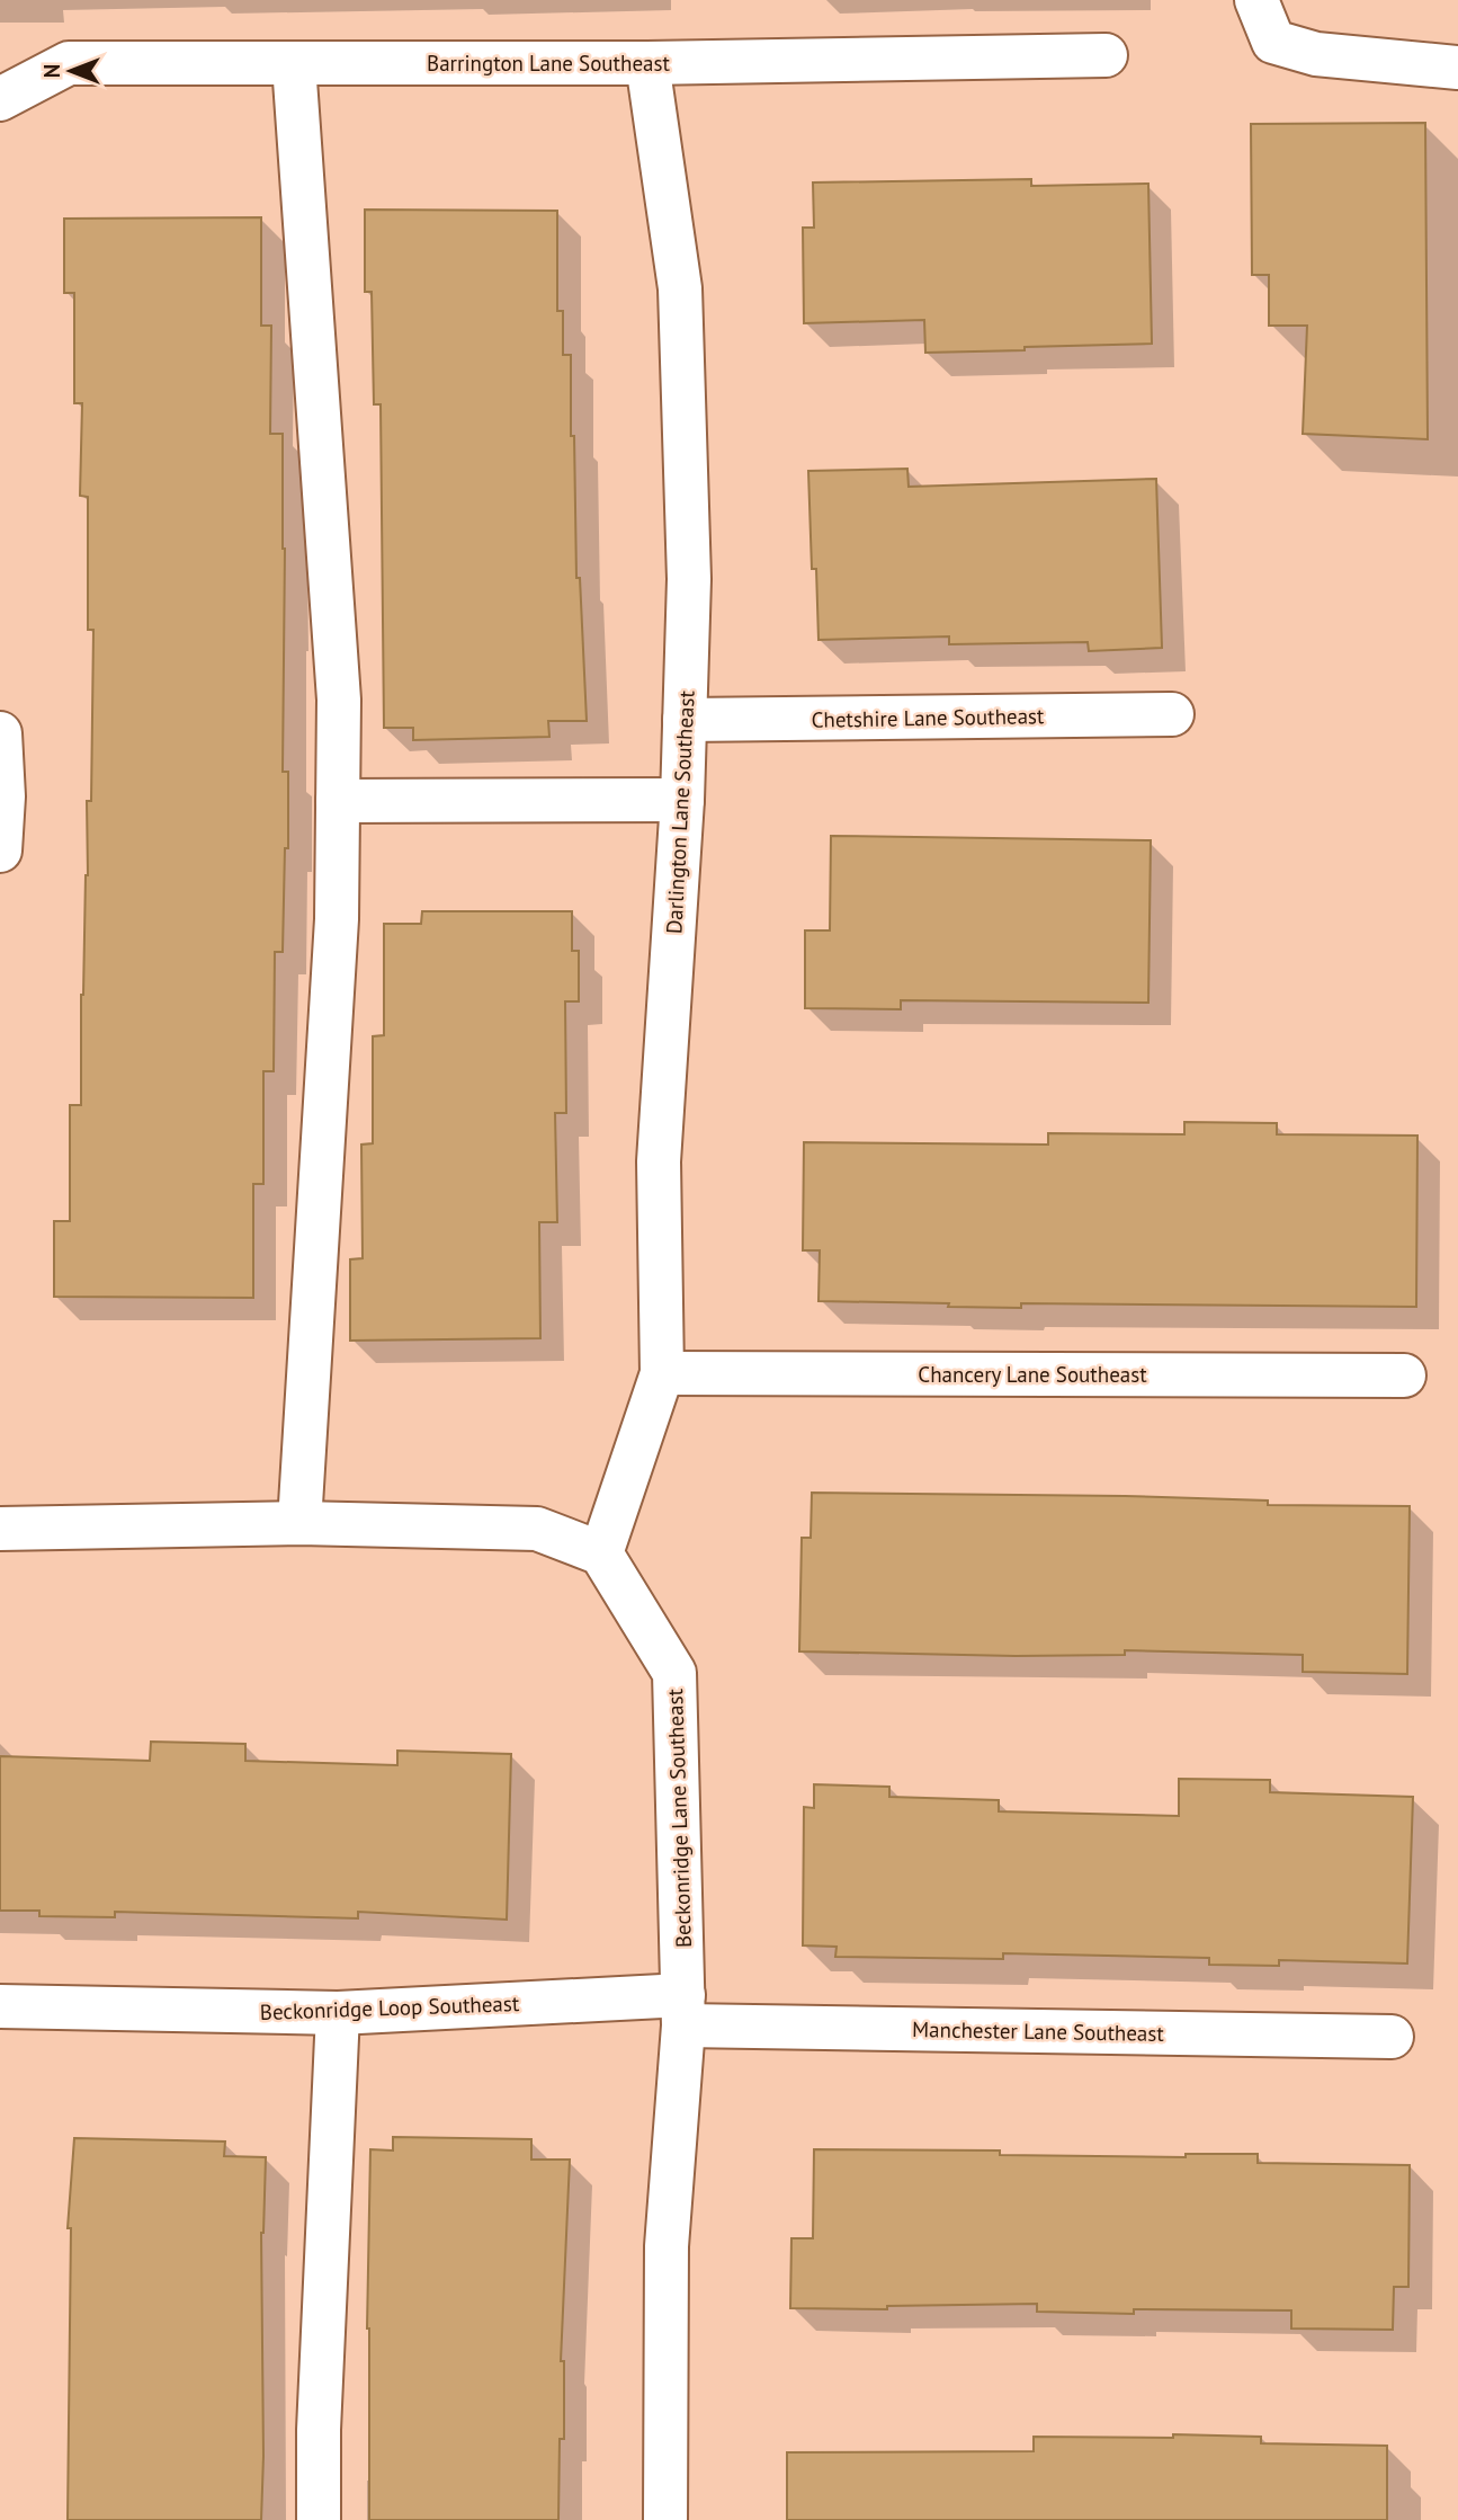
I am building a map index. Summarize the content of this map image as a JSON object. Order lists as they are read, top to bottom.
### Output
{
  "streets": {
    "street": [
      "Barrington Lane Southeast",
      "Chetshire Lane Southeast",
      "Darlington Lane Southeast",
      "Chancery Lane Southeast",
      "Beckonridge Lane Southeast",
      "Beckonridge Loop Southeast",
      "Manchester Lane Southeast"
    ]
  },
  "crossings": [
    ["Barrington Lane Southeast", "Darlington Lane Southeast"],
    ["Chetshire Lane Southeast", "Darlington Lane Southeast"],
    ["Darlington Lane Southeast", "Chancery Lane Southeast"],
    ["Darlington Lane Southeast", "Beckonridge Lane Southeast"],
    ["Beckonridge Lane Southeast", "Beckonridge Loop Southeast"],
    ["Beckonridge Lane Southeast", "Manchester Lane Southeast"],
    ["Beckonridge Loop Southeast", "Manchester Lane Southeast"]
  ],
  "north": "left"
}
